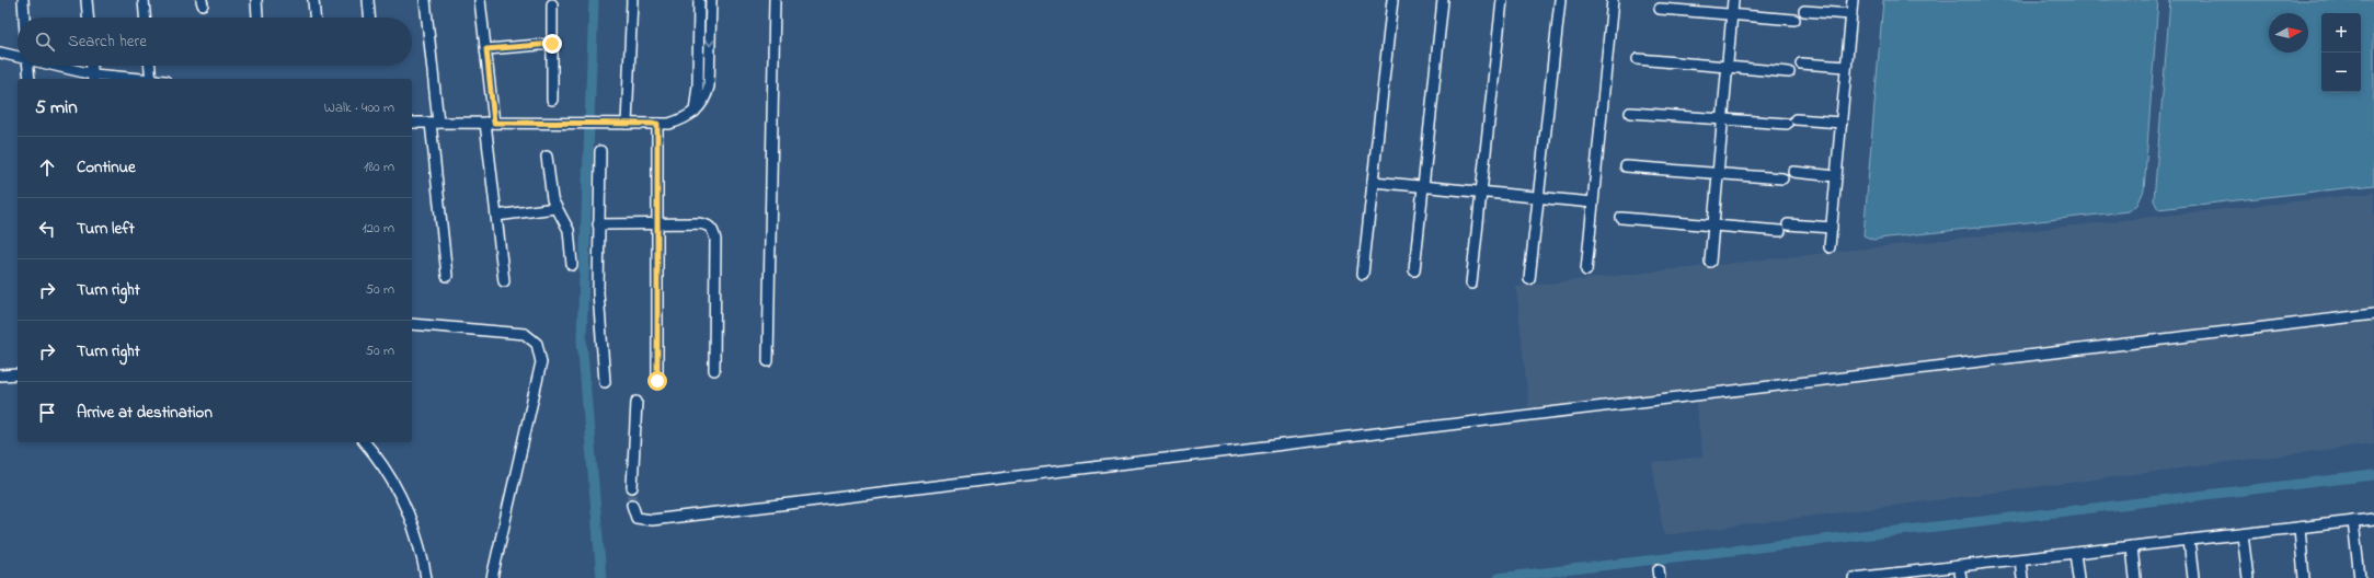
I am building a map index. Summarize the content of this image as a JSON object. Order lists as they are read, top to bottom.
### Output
{
  "north": "right",
  "page": {
    "map_buttons": ["+", "−"],
    "search": "Search here",
    "heading": ["5 min", "Walk · 400 m"],
    "list": [
      ["Continue", "180 m"],
      ["Turn left", "120 m"],
      ["Turn right", "50 m"],
      ["Turn right", "50 m"],
      "Arrive at destination"
    ]
  }
}
